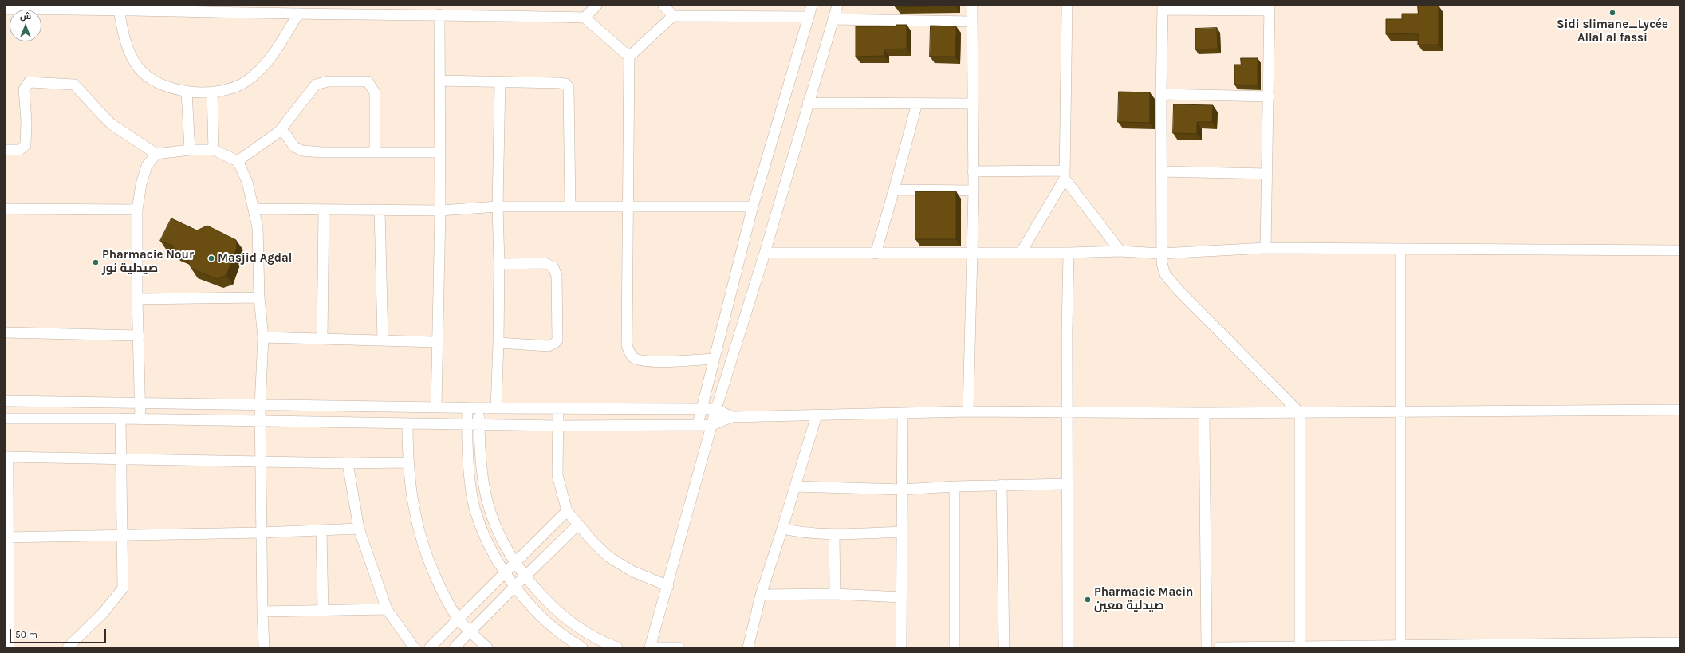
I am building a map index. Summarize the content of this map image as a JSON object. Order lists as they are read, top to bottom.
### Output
{
  "places": [
    "Sidi slimane_Lycée Allal al fassi",
    "Masjid Agdal",
    "Pharmacie Nour صيدلية نور",
    "Pharmacie Maein صيدلية معين"
  ],
  "scale_bar": "50 m",
  "north": "top"
}
